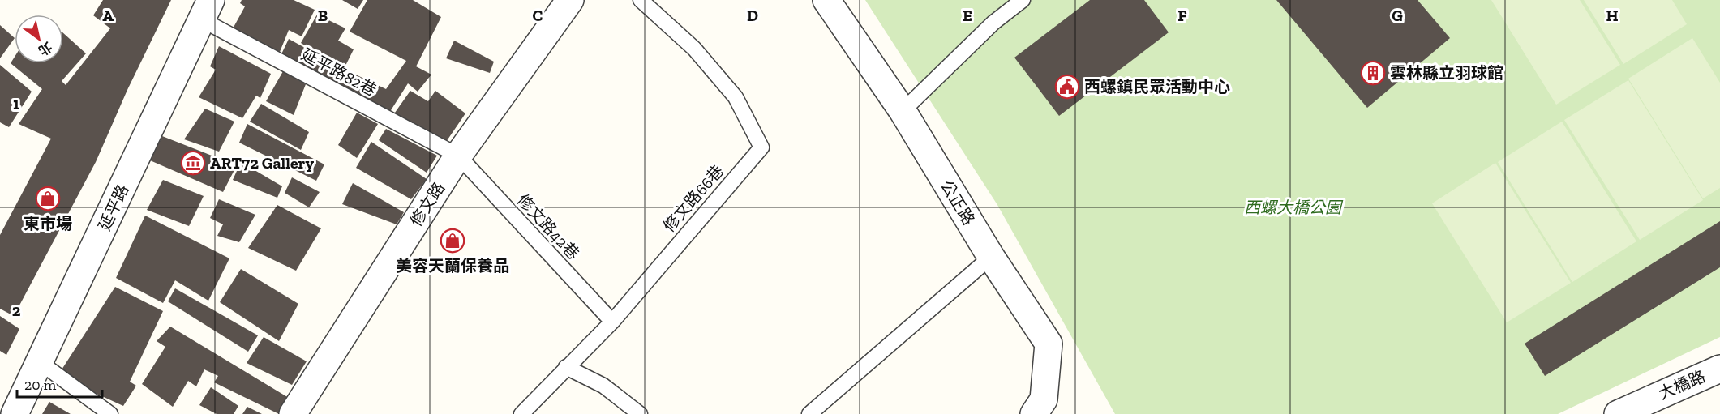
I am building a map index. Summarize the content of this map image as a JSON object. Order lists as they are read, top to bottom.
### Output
{
  "streets": {
    "street": [
      "公正路",
      "修文路",
      "延平路",
      "大橋路"
    ],
    "lane": ["延平路82巷", "修文路66巷", "修文路42巷"]
  },
  "crossings": [
    ["延平路82巷", "修文路"],
    ["延平路82巷", "延平路"],
    ["延平路82巷", "修文路42巷"],
    ["修文路66巷", "修文路42巷"],
    ["修文路", "修文路42巷"]
  ],
  "parks": ["西螺大橋公園"],
  "places": {
    "building": ["雲林縣立羽球館"],
    "public building": ["西螺鎮民眾活動中心"],
    "museum": ["ART72 Gallery"],
    "shop": ["東市場", "美容天蘭保養品"]
  },
  "scale_bar": "20 m",
  "north": "bottom right",
  "grid": {
    "columns": [
      "A",
      "B",
      "C",
      "D",
      "E",
      "F",
      "G",
      "H"
    ],
    "rows": ["1", "2"]
  }
}
